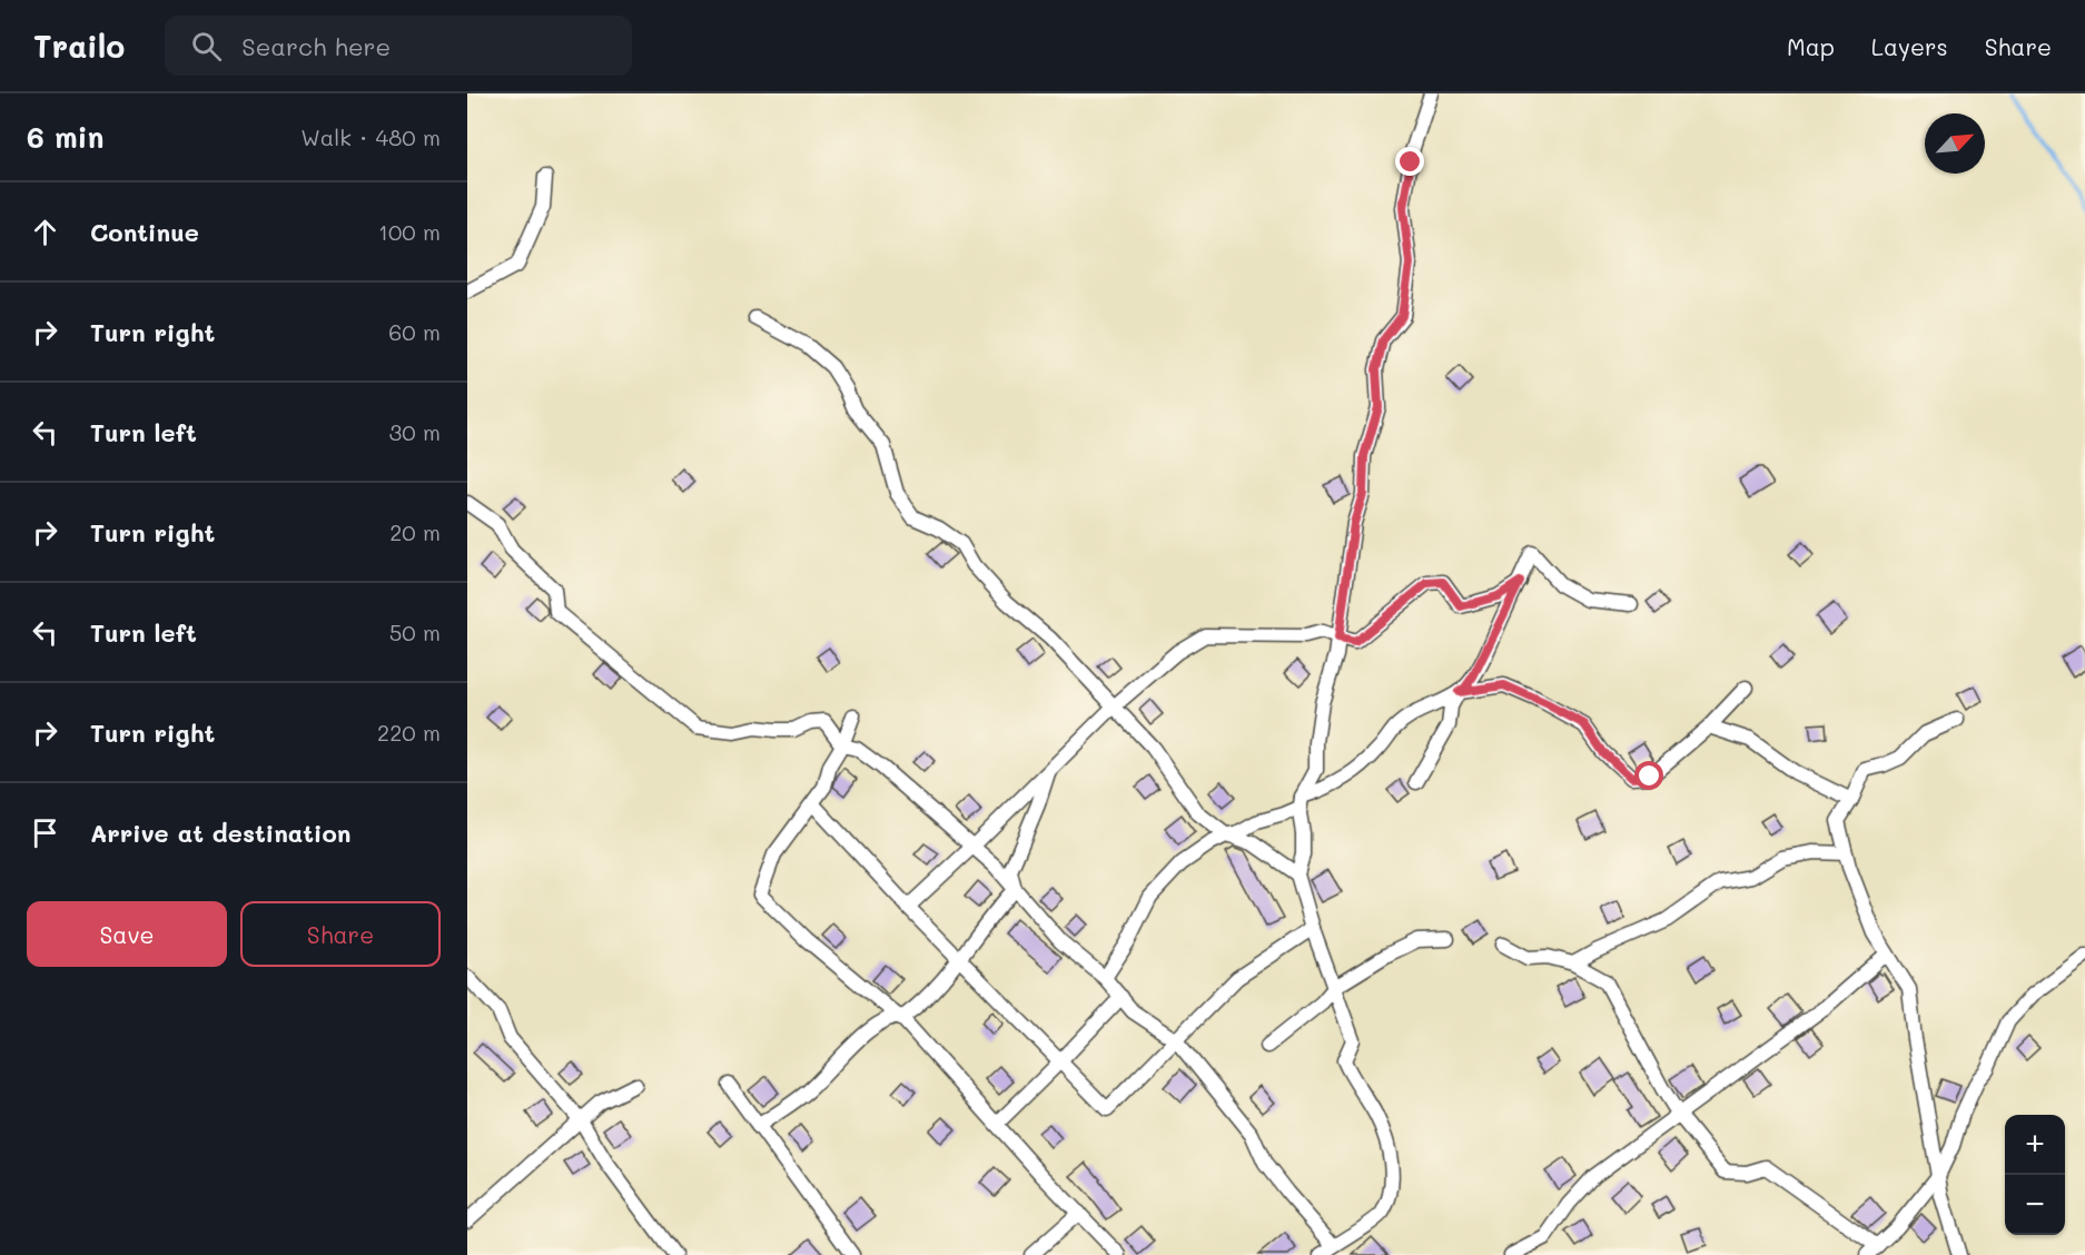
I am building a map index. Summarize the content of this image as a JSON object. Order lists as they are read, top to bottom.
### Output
{
  "north": "top right",
  "page": {
    "header": "Trailo",
    "search": "Search here",
    "nav": ["Map", "Layers", "Share"],
    "heading": ["6 min", "Walk · 480 m"],
    "list": [
      ["Continue", "100 m"],
      ["Turn right", "60 m"],
      ["Turn left", "30 m"],
      ["Turn right", "20 m"],
      ["Turn left", "50 m"],
      ["Turn right", "220 m"],
      "Arrive at destination"
    ],
    "buttons": ["Save", "Share"],
    "map_buttons": ["+", "−"]
  }
}
